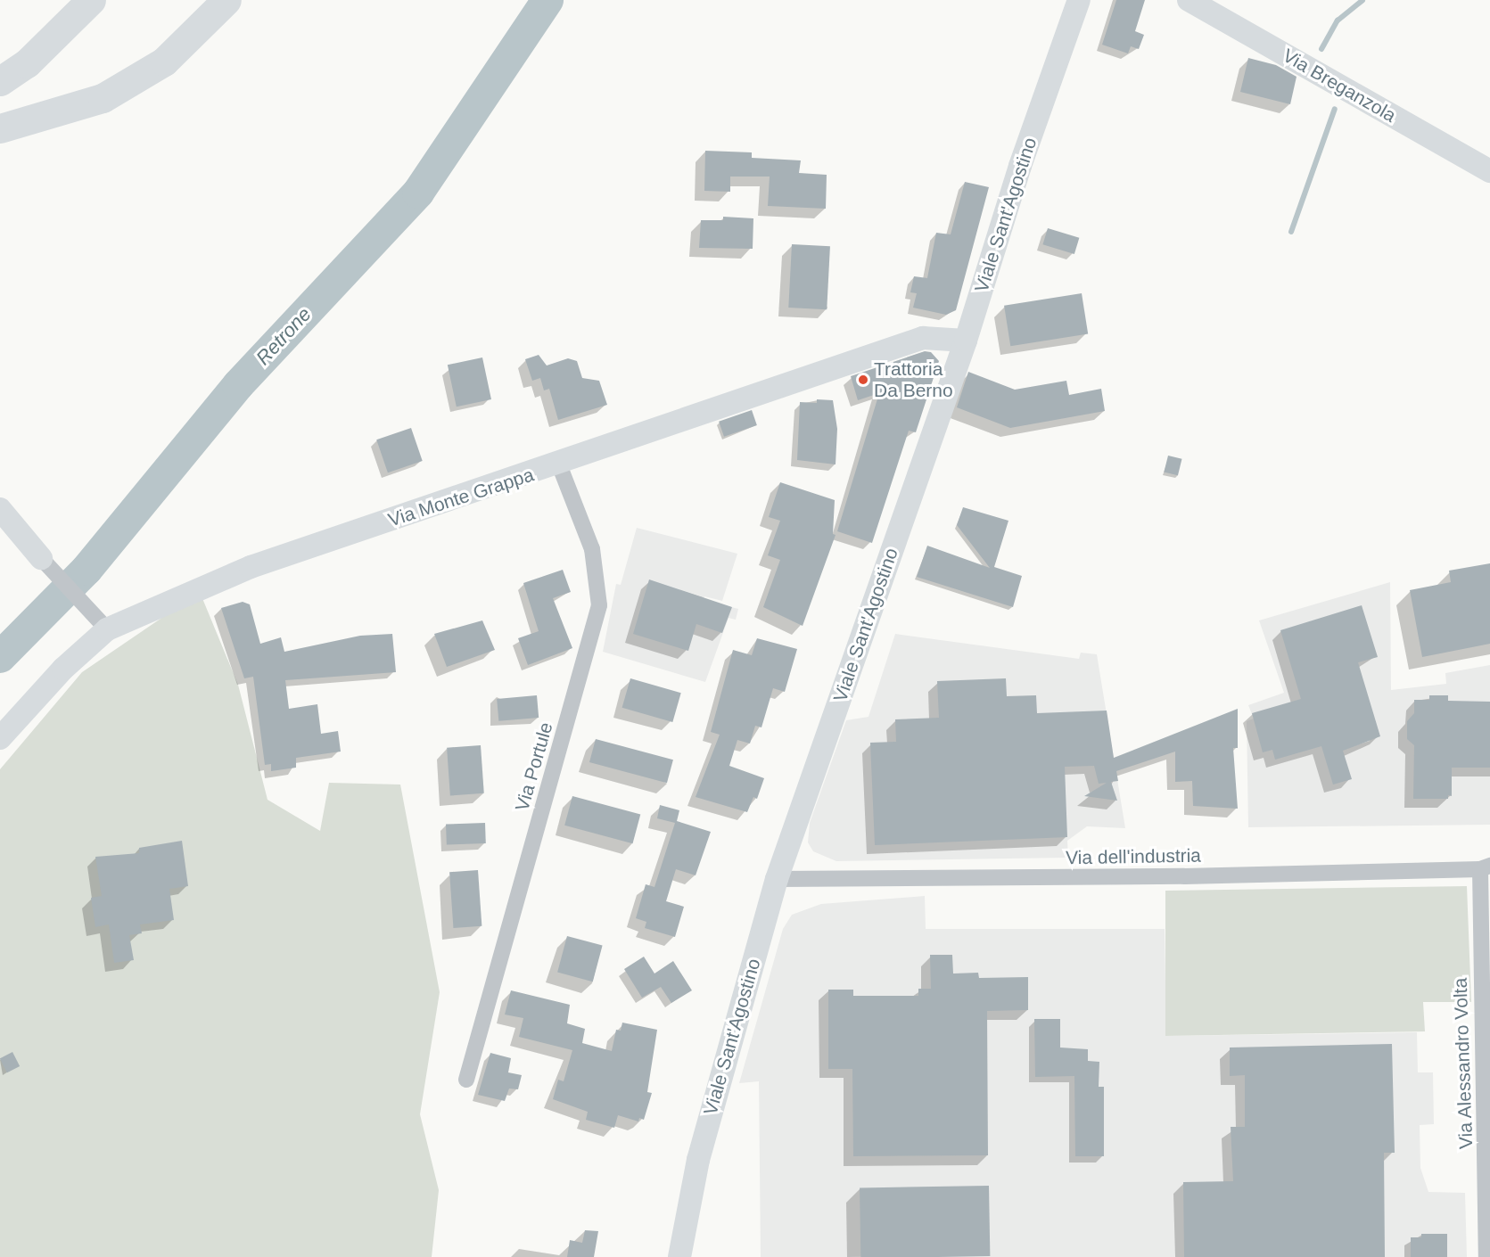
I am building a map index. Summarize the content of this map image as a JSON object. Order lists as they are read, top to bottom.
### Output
{
  "streets": {
    "street": [
      "Via Breganzola",
      "Viale Sant'Agostino",
      "Via Monte Grappa",
      "Via Portule",
      "Via dell'industria",
      "Via Alessandro Volta"
    ]
  },
  "crossings": [
    ["Viale Sant'Agostino", "Via Monte Grappa"],
    ["Viale Sant'Agostino", "Via dell'industria"],
    ["Via Monte Grappa", "Via Portule"],
    ["Via dell'industria", "Via Alessandro Volta"]
  ],
  "water": ["Retrone"],
  "places": ["Trattoria Da Berno"]
}
